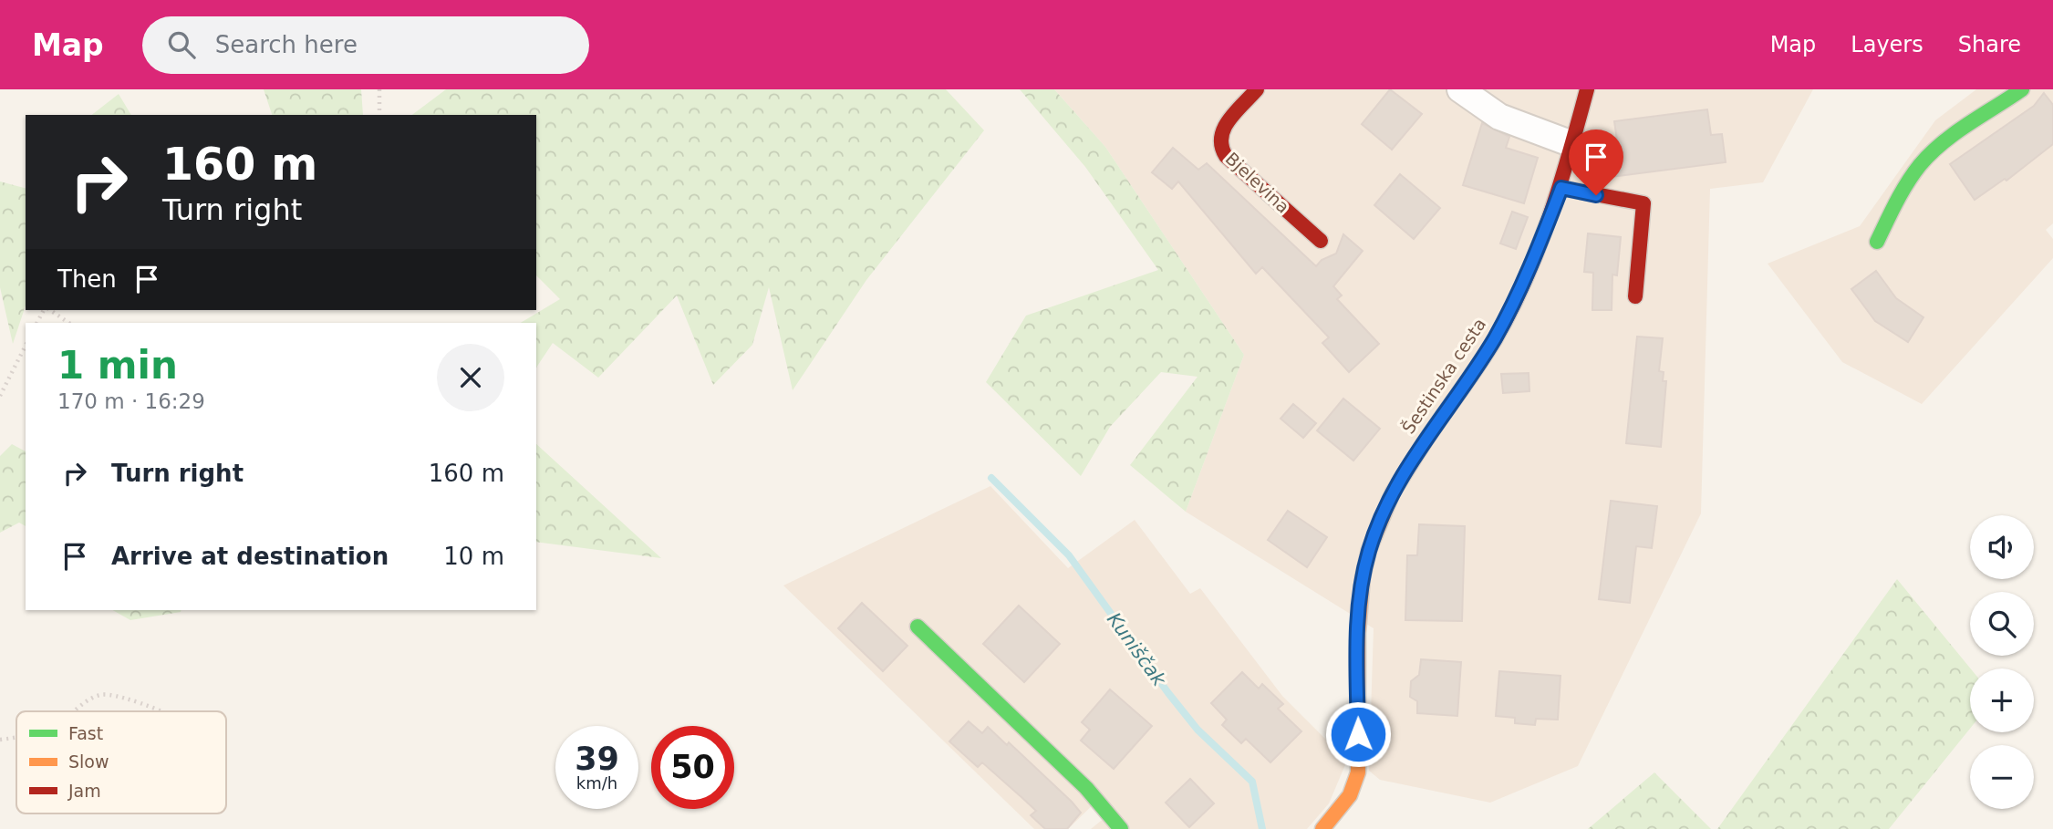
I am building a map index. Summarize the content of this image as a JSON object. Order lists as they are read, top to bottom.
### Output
{
  "streets": {
    "street": ["Bjelevina", "Šestinska cesta"]
  },
  "water": ["Kuniščak"],
  "legend": ["Fast", "Slow", "Jam"],
  "page": {
    "header": "Map",
    "search": "Search here",
    "nav": ["Map", "Layers", "Share"],
    "turn": ["160 m", "Turn right"],
    "then": "Then",
    "heading": ["1 min", "170 m · 16:29"],
    "list": [
      {
        "name": "Turn right",
        "value": "160 m"
      },
      {
        "name": "Arrive at destination",
        "value": "10 m"
      }
    ],
    "map_buttons": ["+", "−"],
    "speed": "39 km/h",
    "limit": "50"
  }
}
